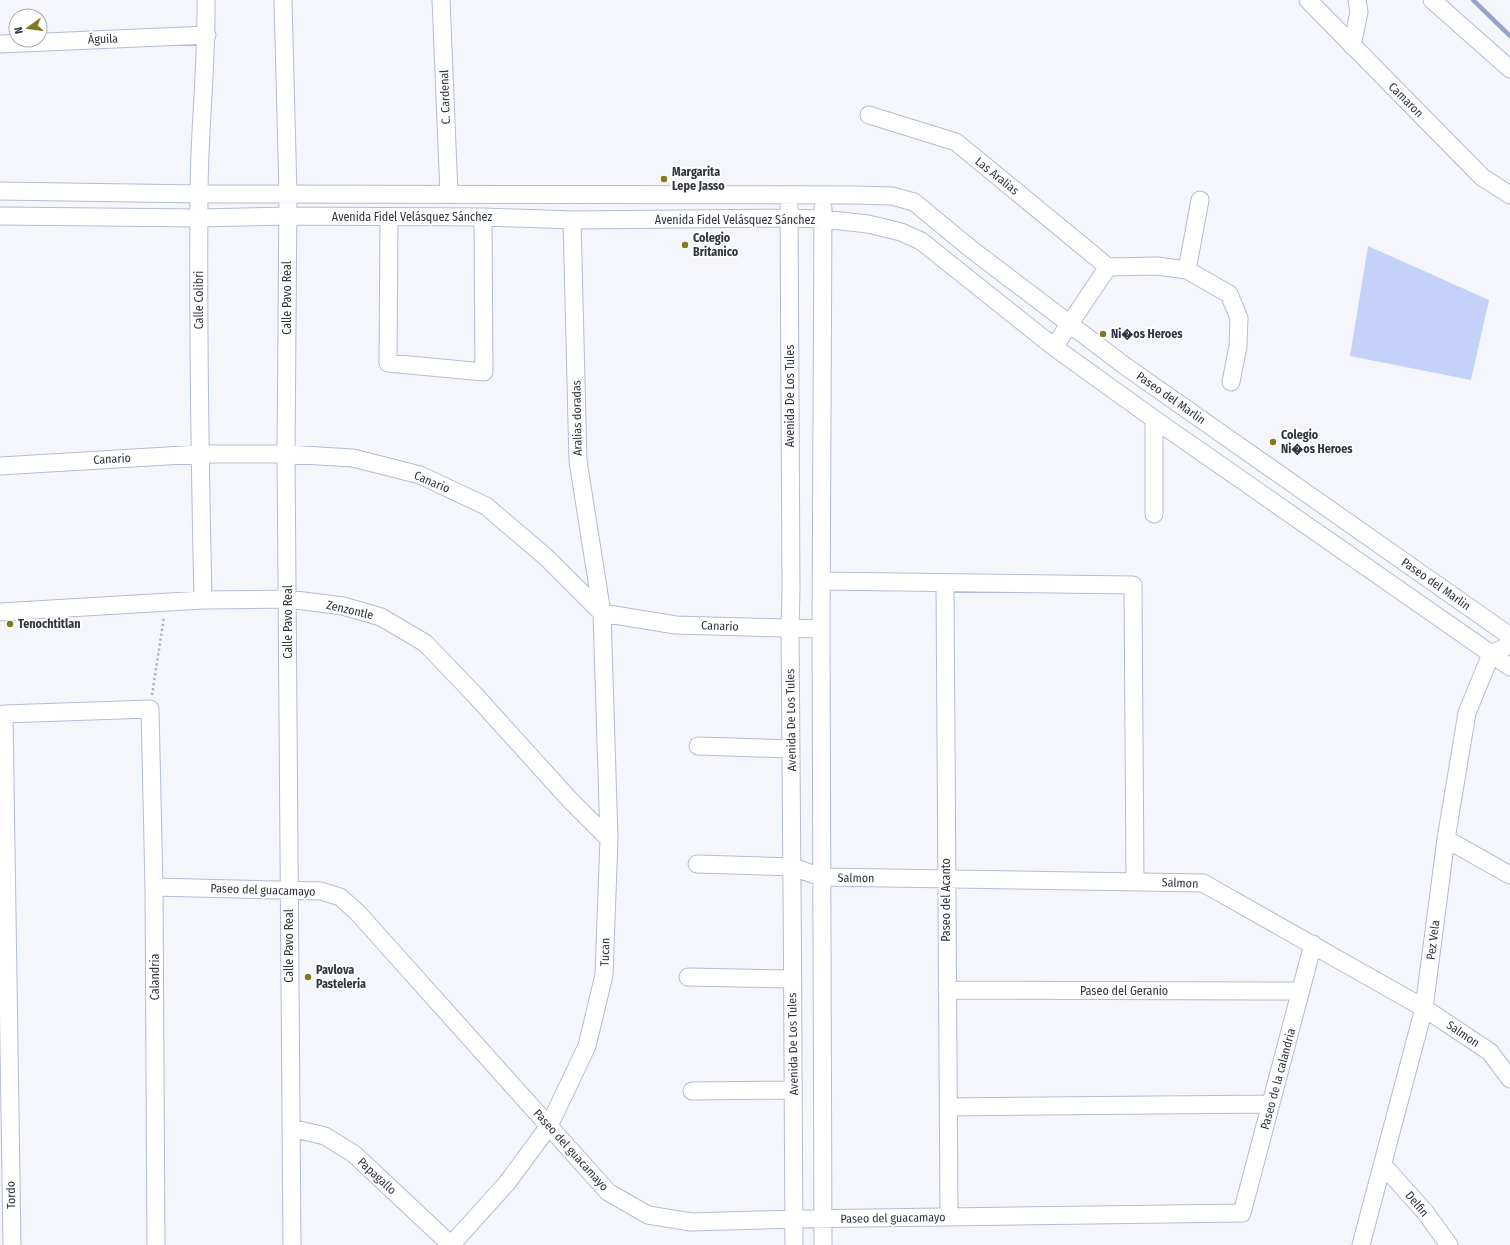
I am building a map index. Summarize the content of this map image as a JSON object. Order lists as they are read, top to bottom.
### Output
{
  "streets": {
    "street": [
      "Águila",
      "C. Cardenal",
      "Camaron",
      "Las Aralias",
      "Avenida Fidel Velásquez Sánchez",
      "Calle Pavo Real",
      "Calle Colibri",
      "Avenida De Los Tules",
      "Paseo del Marlin",
      "Aralias doradas",
      "Canario",
      "Zenzontle",
      "Salmon",
      "Paseo del guacamayo",
      "Paseo del Acanto",
      "Pez Vela",
      "Tucan",
      "Calandria",
      "Paseo del Geranio",
      "Paseo de la calandria",
      "Papagallo",
      "Tordo",
      "Delfin"
    ]
  },
  "crossings": [
    ["Águila", "Calle Colibri"],
    ["C. Cardenal", "Avenida Fidel Velásquez Sánchez"],
    ["Avenida Fidel Velásquez Sánchez", "Calle Pavo Real"],
    ["Avenida Fidel Velásquez Sánchez", "Calle Colibri"],
    ["Avenida Fidel Velásquez Sánchez", "Avenida De Los Tules"],
    ["Avenida Fidel Velásquez Sánchez", "Paseo del Marlin"],
    ["Avenida Fidel Velásquez Sánchez", "Aralias doradas"],
    ["Calle Pavo Real", "Canario"],
    ["Calle Pavo Real", "Zenzontle"],
    ["Calle Pavo Real", "Paseo del guacamayo"],
    ["Calle Pavo Real", "Papagallo"],
    ["Calle Colibri", "Canario"],
    ["Calle Colibri", "Zenzontle"],
    ["Avenida De Los Tules", "Canario"],
    ["Avenida De Los Tules", "Salmon"],
    ["Avenida De Los Tules", "Paseo del guacamayo"],
    ["Aralias doradas", "Canario"],
    ["Aralias doradas", "Tucan"],
    ["Canario", "Tucan"],
    ["Zenzontle", "Tucan"],
    ["Salmon", "Paseo del Acanto"],
    ["Salmon", "Pez Vela"],
    ["Salmon", "Paseo de la calandria"],
    ["Paseo del guacamayo", "Paseo del Acanto"],
    ["Paseo del guacamayo", "Tucan"],
    ["Paseo del guacamayo", "Calandria"],
    ["Paseo del guacamayo", "Paseo de la calandria"],
    ["Paseo del Acanto", "Paseo del Geranio"],
    ["Pez Vela", "Delfin"],
    ["Tucan", "Papagallo"],
    ["Calandria", "Tordo"],
    ["Paseo del Geranio", "Paseo de la calandria"]
  ],
  "places": [
    "Margarita Lepe Jasso",
    "Colegio Britanico",
    "Ni�os Heroes",
    "Colegio Ni�os Heroes",
    "Tenochtitlan",
    "Pavlova Pasteleria"
  ],
  "north": "left"
}
